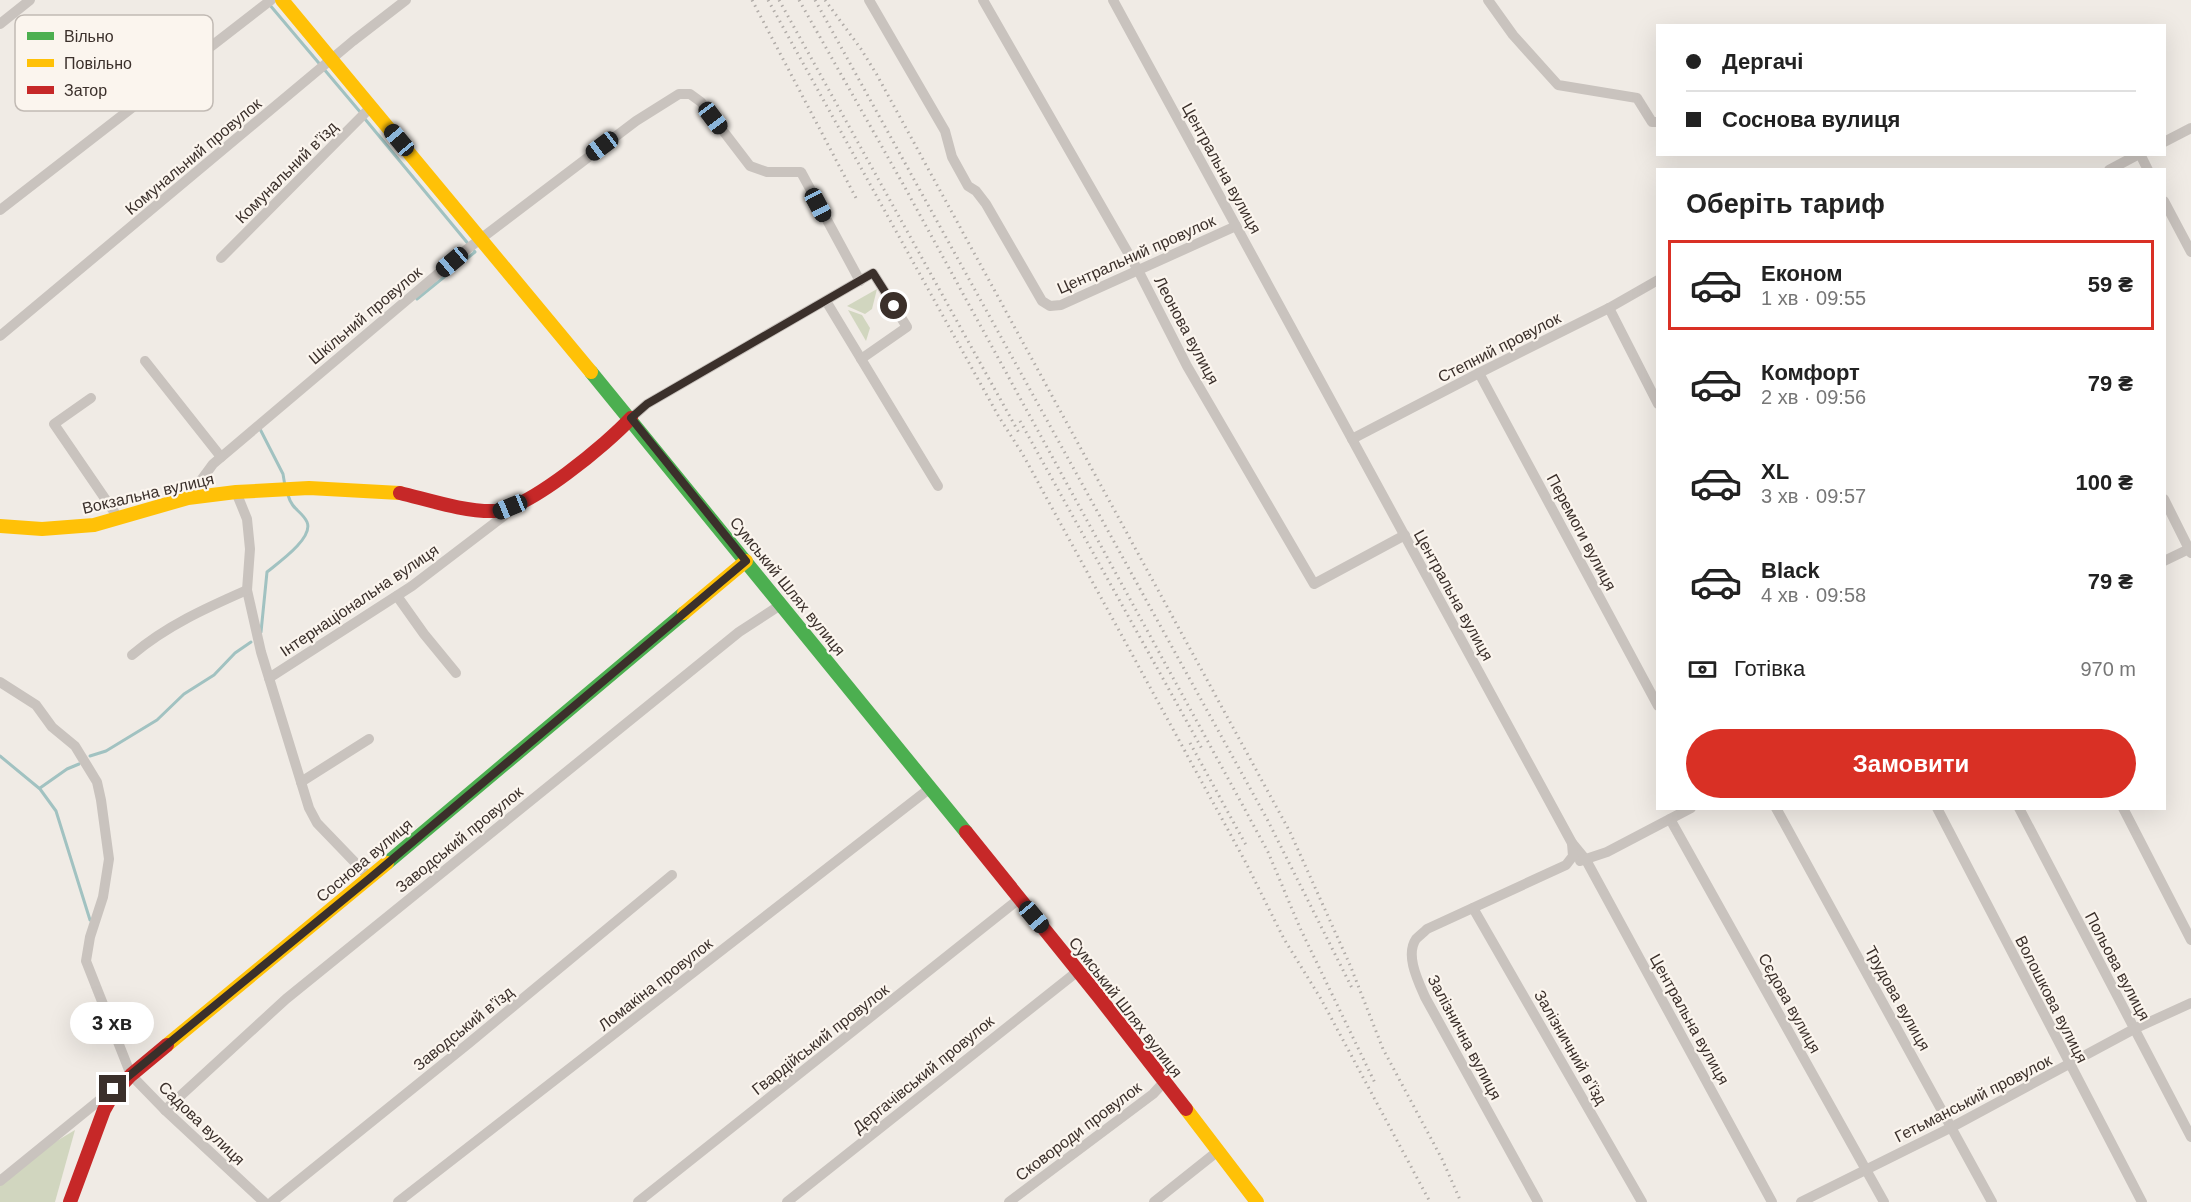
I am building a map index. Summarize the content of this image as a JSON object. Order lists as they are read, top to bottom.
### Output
{
  "streets": {
    "street": [
      "Комунальний провулок",
      "Центральна вулиця",
      "Комунальний в’їзд",
      "Центральний провулок",
      "Шкільний провулок",
      "Леонова вулиця",
      "Степний провулок",
      "Вокзальна вулиця",
      "Перемоги вулиця",
      "Сумський Шлях вулиця",
      "Інтернаціональна вулиця",
      "Заводський провулок",
      "Соснова вулиця",
      "Польова вулиця",
      "Ломакіна провулок",
      "Трудова вулиця",
      "Волошкова вулиця",
      "Сєдова вулиця",
      "Заводський в’їзд",
      "Залізнична вулиця",
      "Гвардійський провулок",
      "Залізничний в’їзд",
      "Дергачівський провулок",
      "Гетьманський провулок",
      "Садова вулиця",
      "Сковороди провулок"
    ]
  },
  "crossings": [
    ["Комунальний провулок", "Сумський Шлях вулиця"],
    ["Центральна вулиця", "Центральний провулок"],
    ["Центральна вулиця", "Леонова вулиця"],
    ["Центральна вулиця", "Степний провулок"],
    ["Комунальний в’їзд", "Сумський Шлях вулиця"],
    ["Центральний провулок", "Леонова вулиця"],
    ["Шкільний провулок", "Вокзальна вулиця"],
    ["Шкільний провулок", "Сумський Шлях вулиця"],
    ["Степний провулок", "Перемоги вулиця"],
    ["Вокзальна вулиця", "Сумський Шлях вулиця"],
    ["Вокзальна вулиця", "Інтернаціональна вулиця"],
    ["Сумський Шлях вулиця", "Заводський провулок"],
    ["Сумський Шлях вулиця", "Соснова вулиця"],
    ["Сумський Шлях вулиця", "Ломакіна провулок"],
    ["Сумський Шлях вулиця", "Гвардійський провулок"],
    ["Сумський Шлях вулиця", "Дергачівський провулок"],
    ["Сумський Шлях вулиця", "Сковороди провулок"],
    ["Заводський провулок", "Садова вулиця"],
    ["Соснова вулиця", "Садова вулиця"],
    ["Польова вулиця", "Гетьманський провулок"],
    ["Трудова вулиця", "Гетьманський провулок"],
    ["Волошкова вулиця", "Гетьманський провулок"],
    ["Сєдова вулиця", "Гетьманський провулок"],
    ["Залізнична вулиця", "Залізничний в’їзд"]
  ],
  "legend": ["Вільно", "Повільно", "Затор"],
  "page": {
    "banner": ["Дергачі", "Соснова вулиця"],
    "heading": "Оберіть тариф",
    "list": [
      {
        "name": "Економ",
        "note": "1 хв · 09:55",
        "value": "59 ₴"
      },
      {
        "name": "Комфорт",
        "note": "2 хв · 09:56",
        "value": "79 ₴"
      },
      {
        "name": "XL",
        "note": "3 хв · 09:57",
        "value": "100 ₴"
      },
      {
        "name": "Black",
        "note": "4 хв · 09:58",
        "value": "79 ₴"
      }
    ],
    "pay": ["Готівка", "970 m"],
    "buttons": "Замовити",
    "bubble": "3 хв"
  }
}
